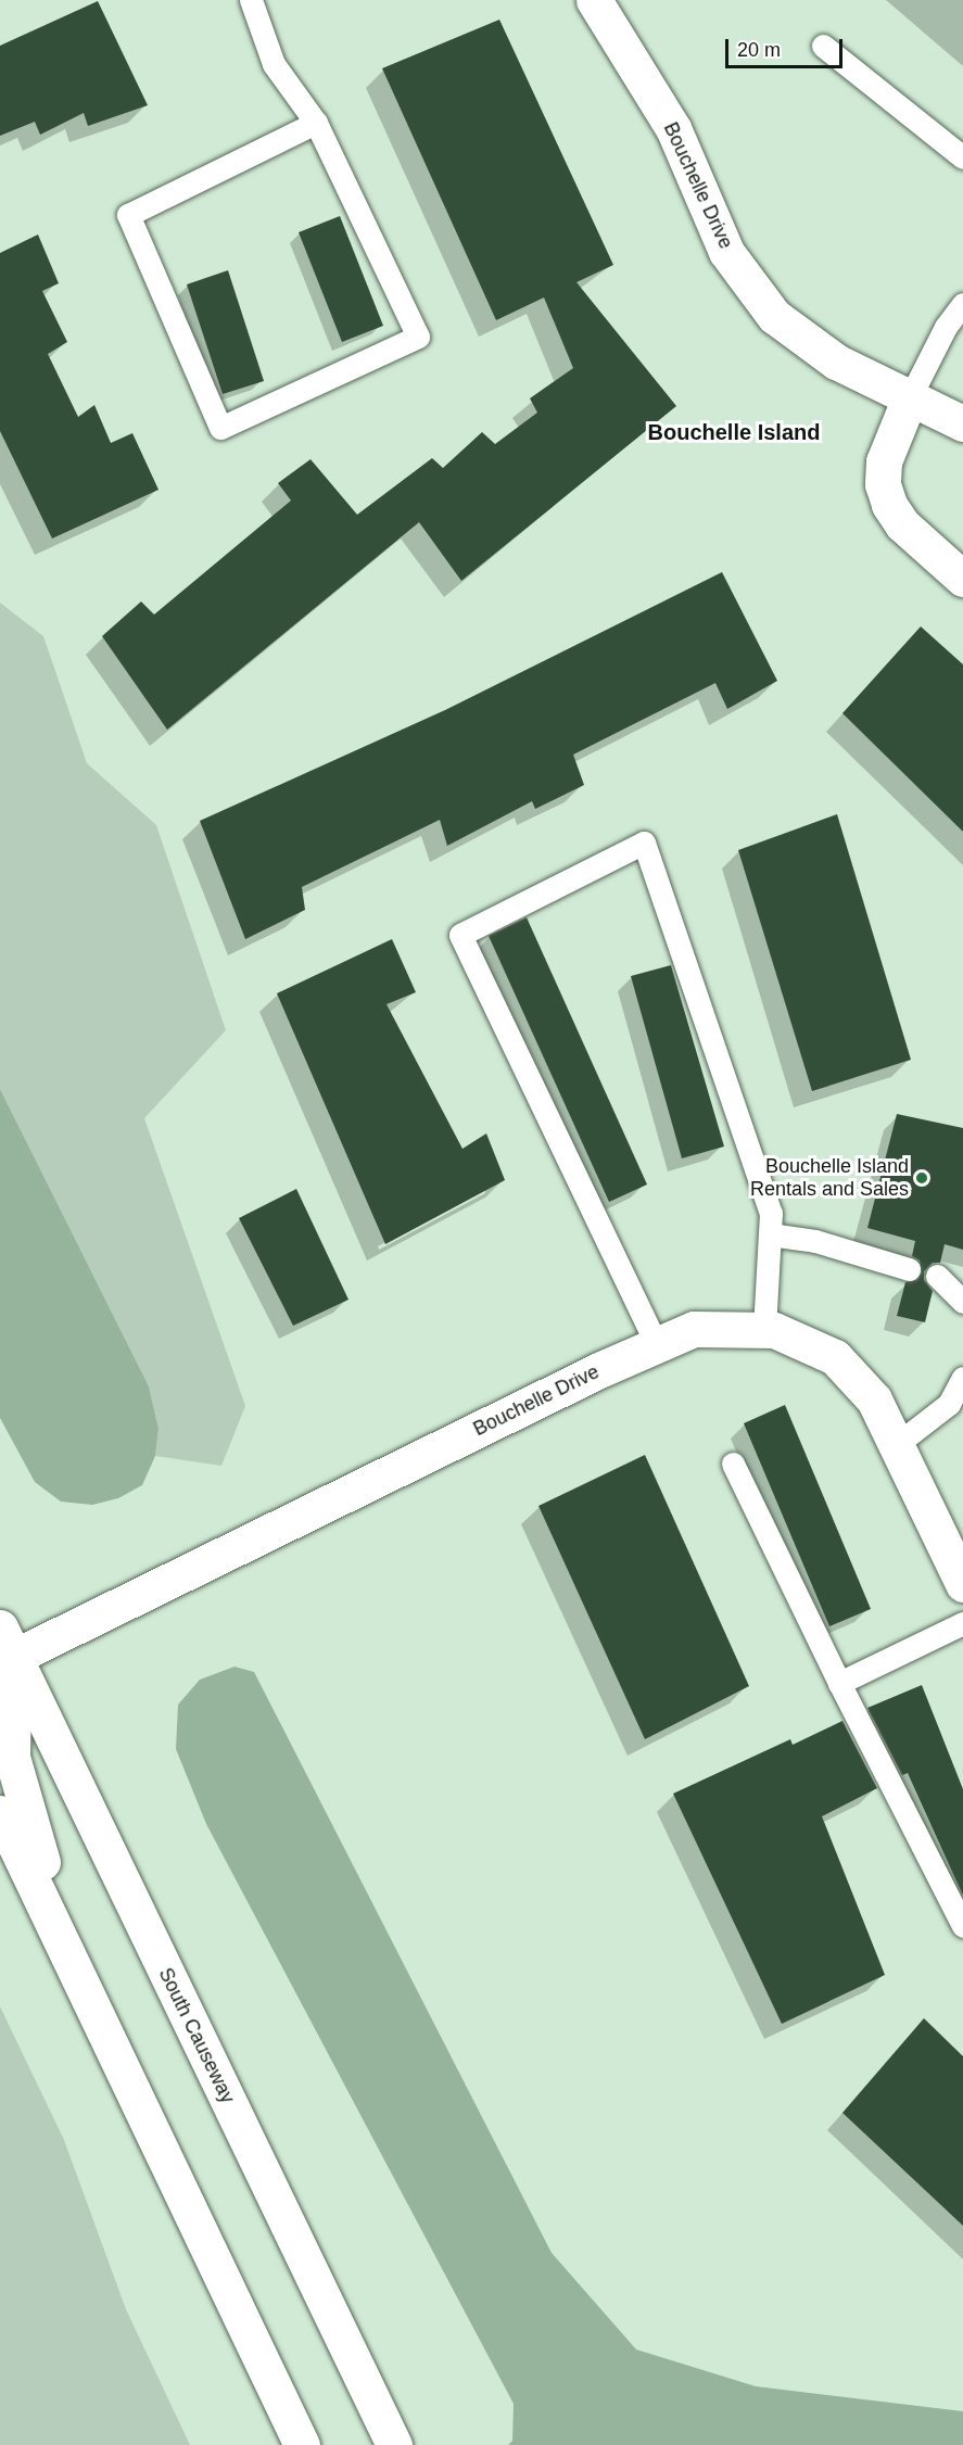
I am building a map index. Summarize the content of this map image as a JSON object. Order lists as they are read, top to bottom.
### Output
{
  "streets": {
    "street": ["Bouchelle Drive", "South Causeway"]
  },
  "crossings": [
    ["Bouchelle Drive", "South Causeway"]
  ],
  "districts": ["Bouchelle Island"],
  "places": ["Bouchelle Island Rentals and Sales"],
  "scale_bar": "20 m"
}
